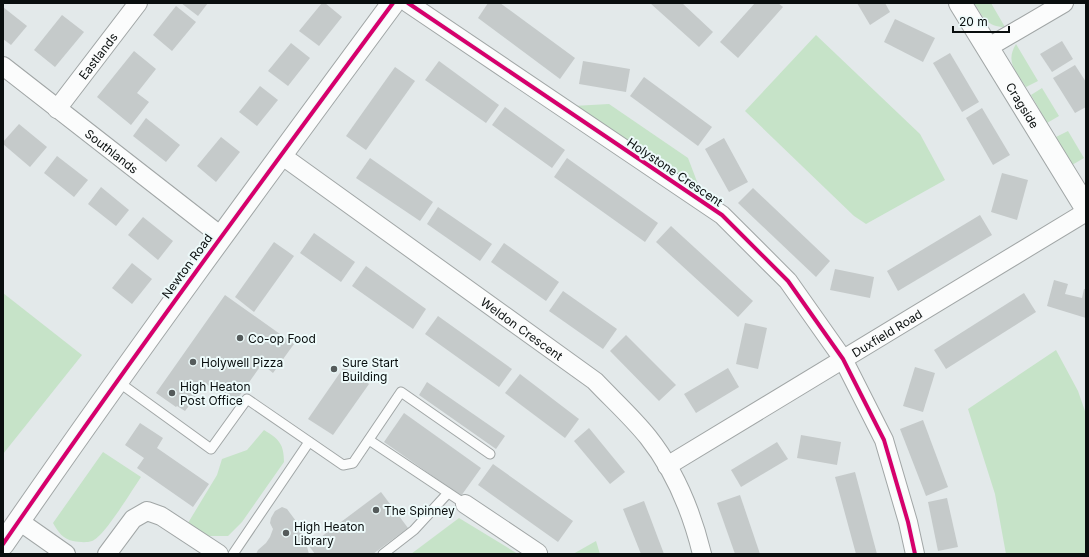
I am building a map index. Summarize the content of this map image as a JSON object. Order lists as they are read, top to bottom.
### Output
{
  "streets": {
    "street": [
      "Eastlands",
      "Cragside",
      "Southlands",
      "Holystone Crescent",
      "Newton Road",
      "Weldon Crescent",
      "Duxfield Road"
    ]
  },
  "crossings": [
    ["Eastlands", "Southlands"],
    ["Southlands", "Newton Road"],
    ["Holystone Crescent", "Duxfield Road"],
    ["Newton Road", "Weldon Crescent"],
    ["Weldon Crescent", "Duxfield Road"]
  ],
  "places": [
    "Co-op Food",
    "Holywell Pizza",
    "Sure Start Building",
    "High Heaton Post Office",
    "The Spinney",
    "High Heaton Library"
  ],
  "scale_bar": "20 m"
}
